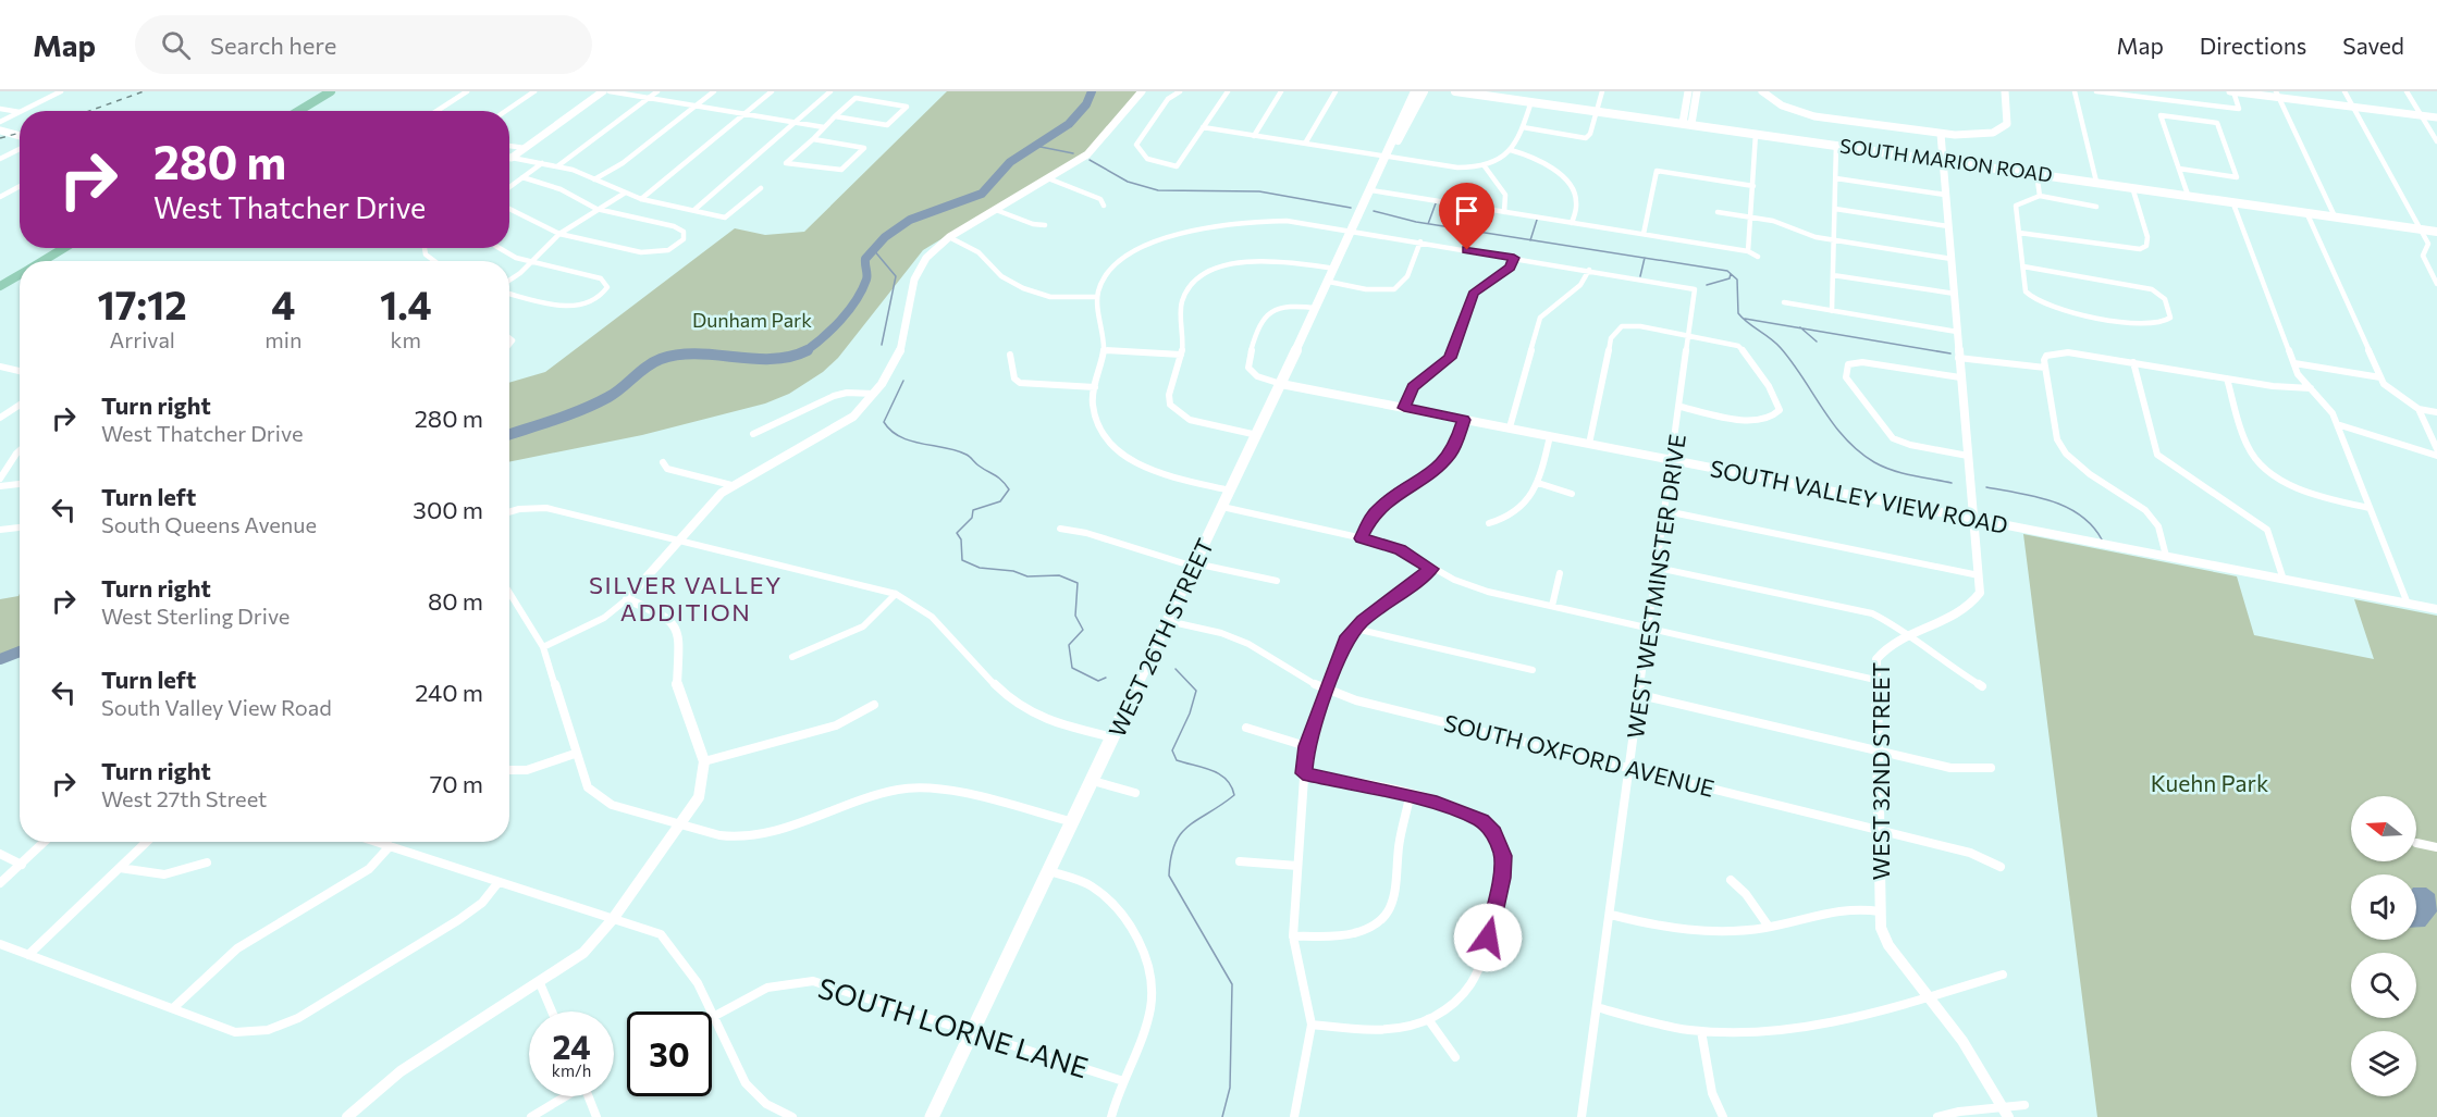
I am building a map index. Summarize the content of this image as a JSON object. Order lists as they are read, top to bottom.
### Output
{
  "streets": {
    "main road": ["SOUTH MARION ROAD", "WEST 26TH STREET"],
    "street": [
      "SOUTH VALLEY VIEW ROAD",
      "WEST WESTMINSTER DRIVE",
      "SOUTH OXFORD AVENUE",
      "WEST 32ND STREET",
      "SOUTH LORNE LANE"
    ]
  },
  "crossings": [
    ["SOUTH MARION ROAD", "WEST 32ND STREET"],
    ["SOUTH VALLEY VIEW ROAD", "WEST WESTMINSTER DRIVE"],
    ["SOUTH VALLEY VIEW ROAD", "WEST 26TH STREET"],
    ["SOUTH VALLEY VIEW ROAD", "WEST 32ND STREET"],
    ["WEST WESTMINSTER DRIVE", "SOUTH OXFORD AVENUE"],
    ["WEST 26TH STREET", "SOUTH OXFORD AVENUE"],
    ["WEST 26TH STREET", "SOUTH LORNE LANE"],
    ["SOUTH OXFORD AVENUE", "WEST 32ND STREET"]
  ],
  "districts": ["SILVER VALLEY ADDITION"],
  "parks": ["Dunham Park", "Kuehn Park"],
  "north": "left",
  "page": {
    "header": "Map",
    "search": "Search here",
    "nav": ["Map", "Directions", "Saved"],
    "turn": ["280 m", "West Thatcher Drive"],
    "eta": [
      "17:12",
      "Arrival",
      "4",
      "min",
      "1.4",
      "km"
    ],
    "list": [
      {
        "name": "Turn right",
        "note": "West Thatcher Drive",
        "value": "280 m"
      },
      {
        "name": "Turn left",
        "note": "South Queens Avenue",
        "value": "300 m"
      },
      {
        "name": "Turn right",
        "note": "West Sterling Drive",
        "value": "80 m"
      },
      {
        "name": "Turn left",
        "note": "South Valley View Road",
        "value": "240 m"
      },
      {
        "name": "Turn right",
        "note": "West 27th Street",
        "value": "70 m"
      }
    ],
    "speed": "24 km/h",
    "limit": "30"
  }
}
